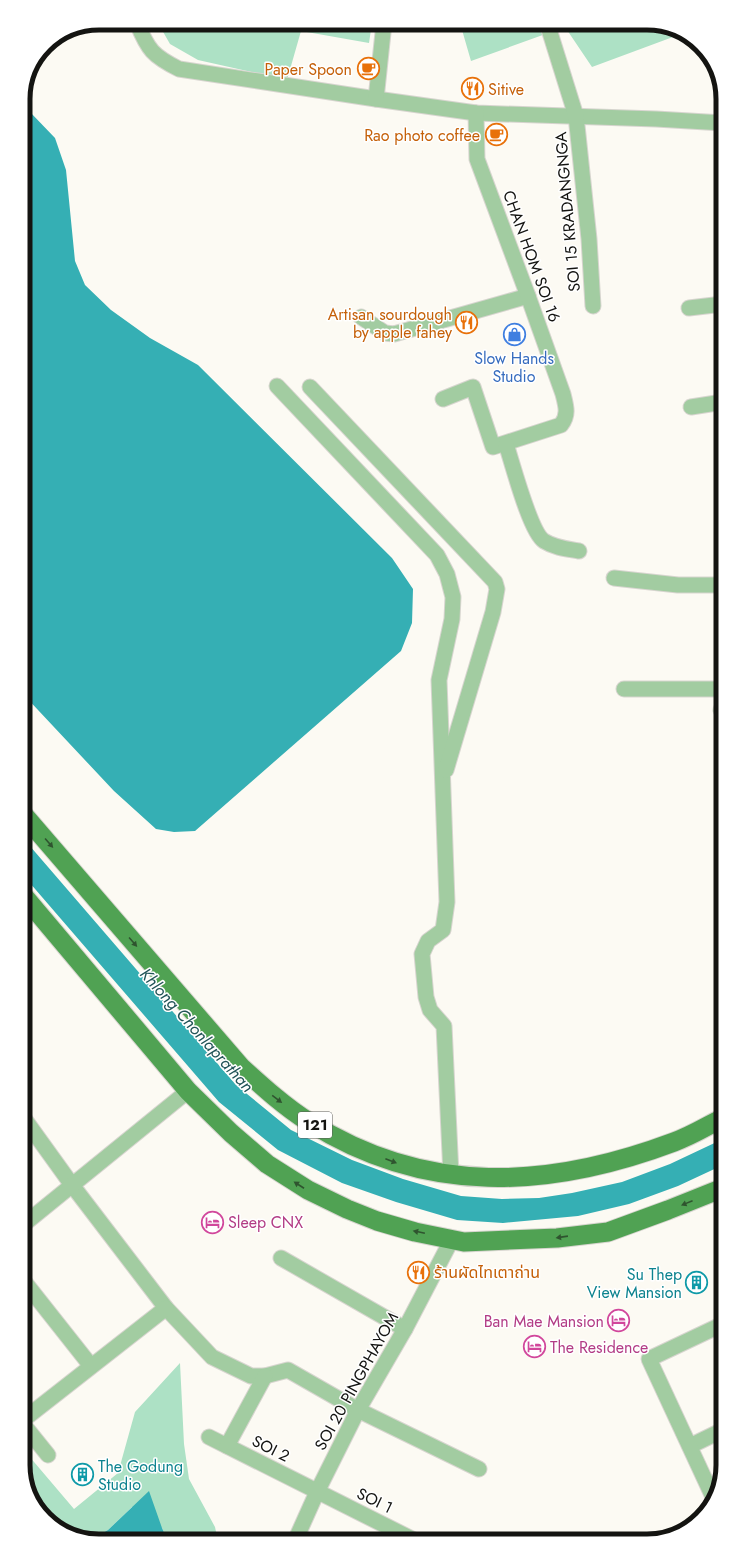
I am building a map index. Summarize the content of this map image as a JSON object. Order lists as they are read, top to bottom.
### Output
{
  "streets": {
    "main road": ["121"],
    "street": [
      "SOI 15 KRADANGNGA",
      "CHAN HOM SOI 16",
      "SOI 20 PINGPHAYOM",
      "SOI 2",
      "SOI 1"
    ]
  },
  "crossings": [
    ["SOI 20 PINGPHAYOM", "SOI 2"],
    ["SOI 20 PINGPHAYOM", "SOI 1"],
    ["SOI 2", "SOI 1"]
  ],
  "water": ["Khlong Chonlaprathan"],
  "places": {
    "cafe": ["Paper Spoon", "Rao photo coffee"],
    "restaurant": ["Sitive", "Artisan sourdough by apple fahey", "ร้านผัดไทเตาถ่าน"],
    "shop": ["Slow Hands Studio"],
    "hotel": ["Sleep CNX", "Ban Mae Mansion", "The Residence"],
    "building": ["Su Thep View Mansion", "The Godung Studio"]
  }
}
